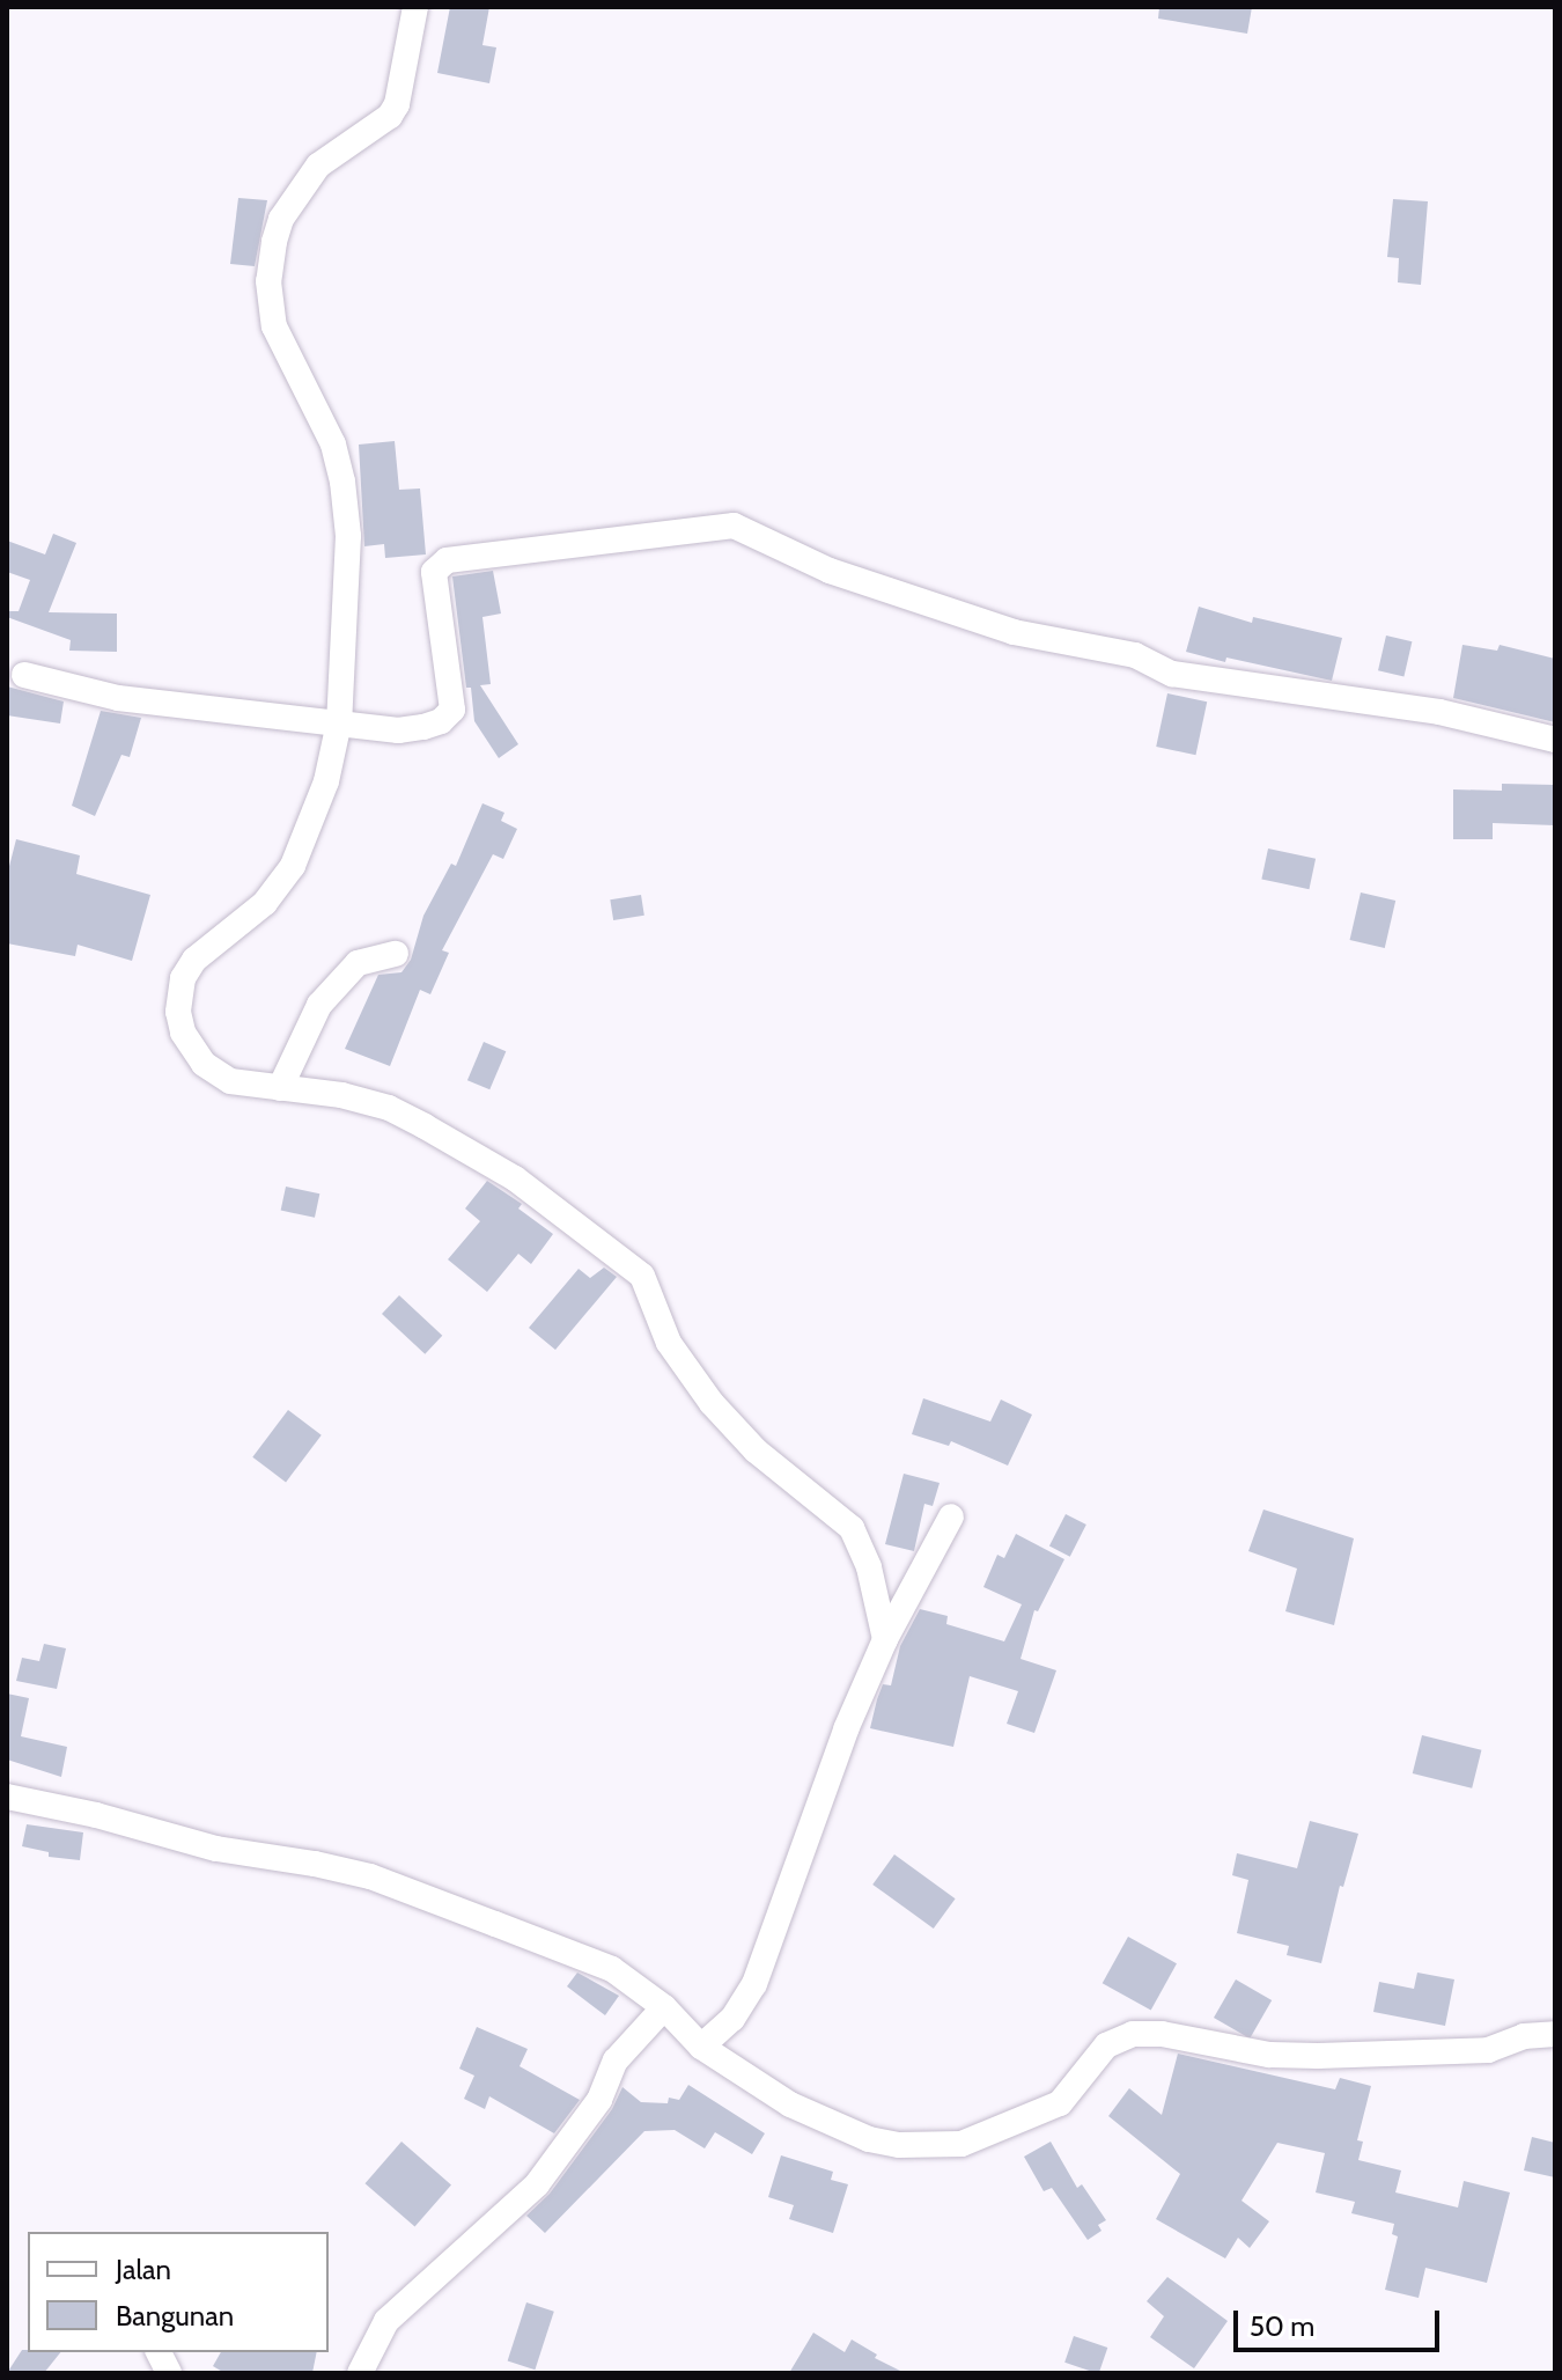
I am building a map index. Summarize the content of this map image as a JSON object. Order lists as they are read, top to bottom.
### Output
{
  "legend": ["Jalan", "Bangunan"],
  "scale_bar": "50 m"
}
